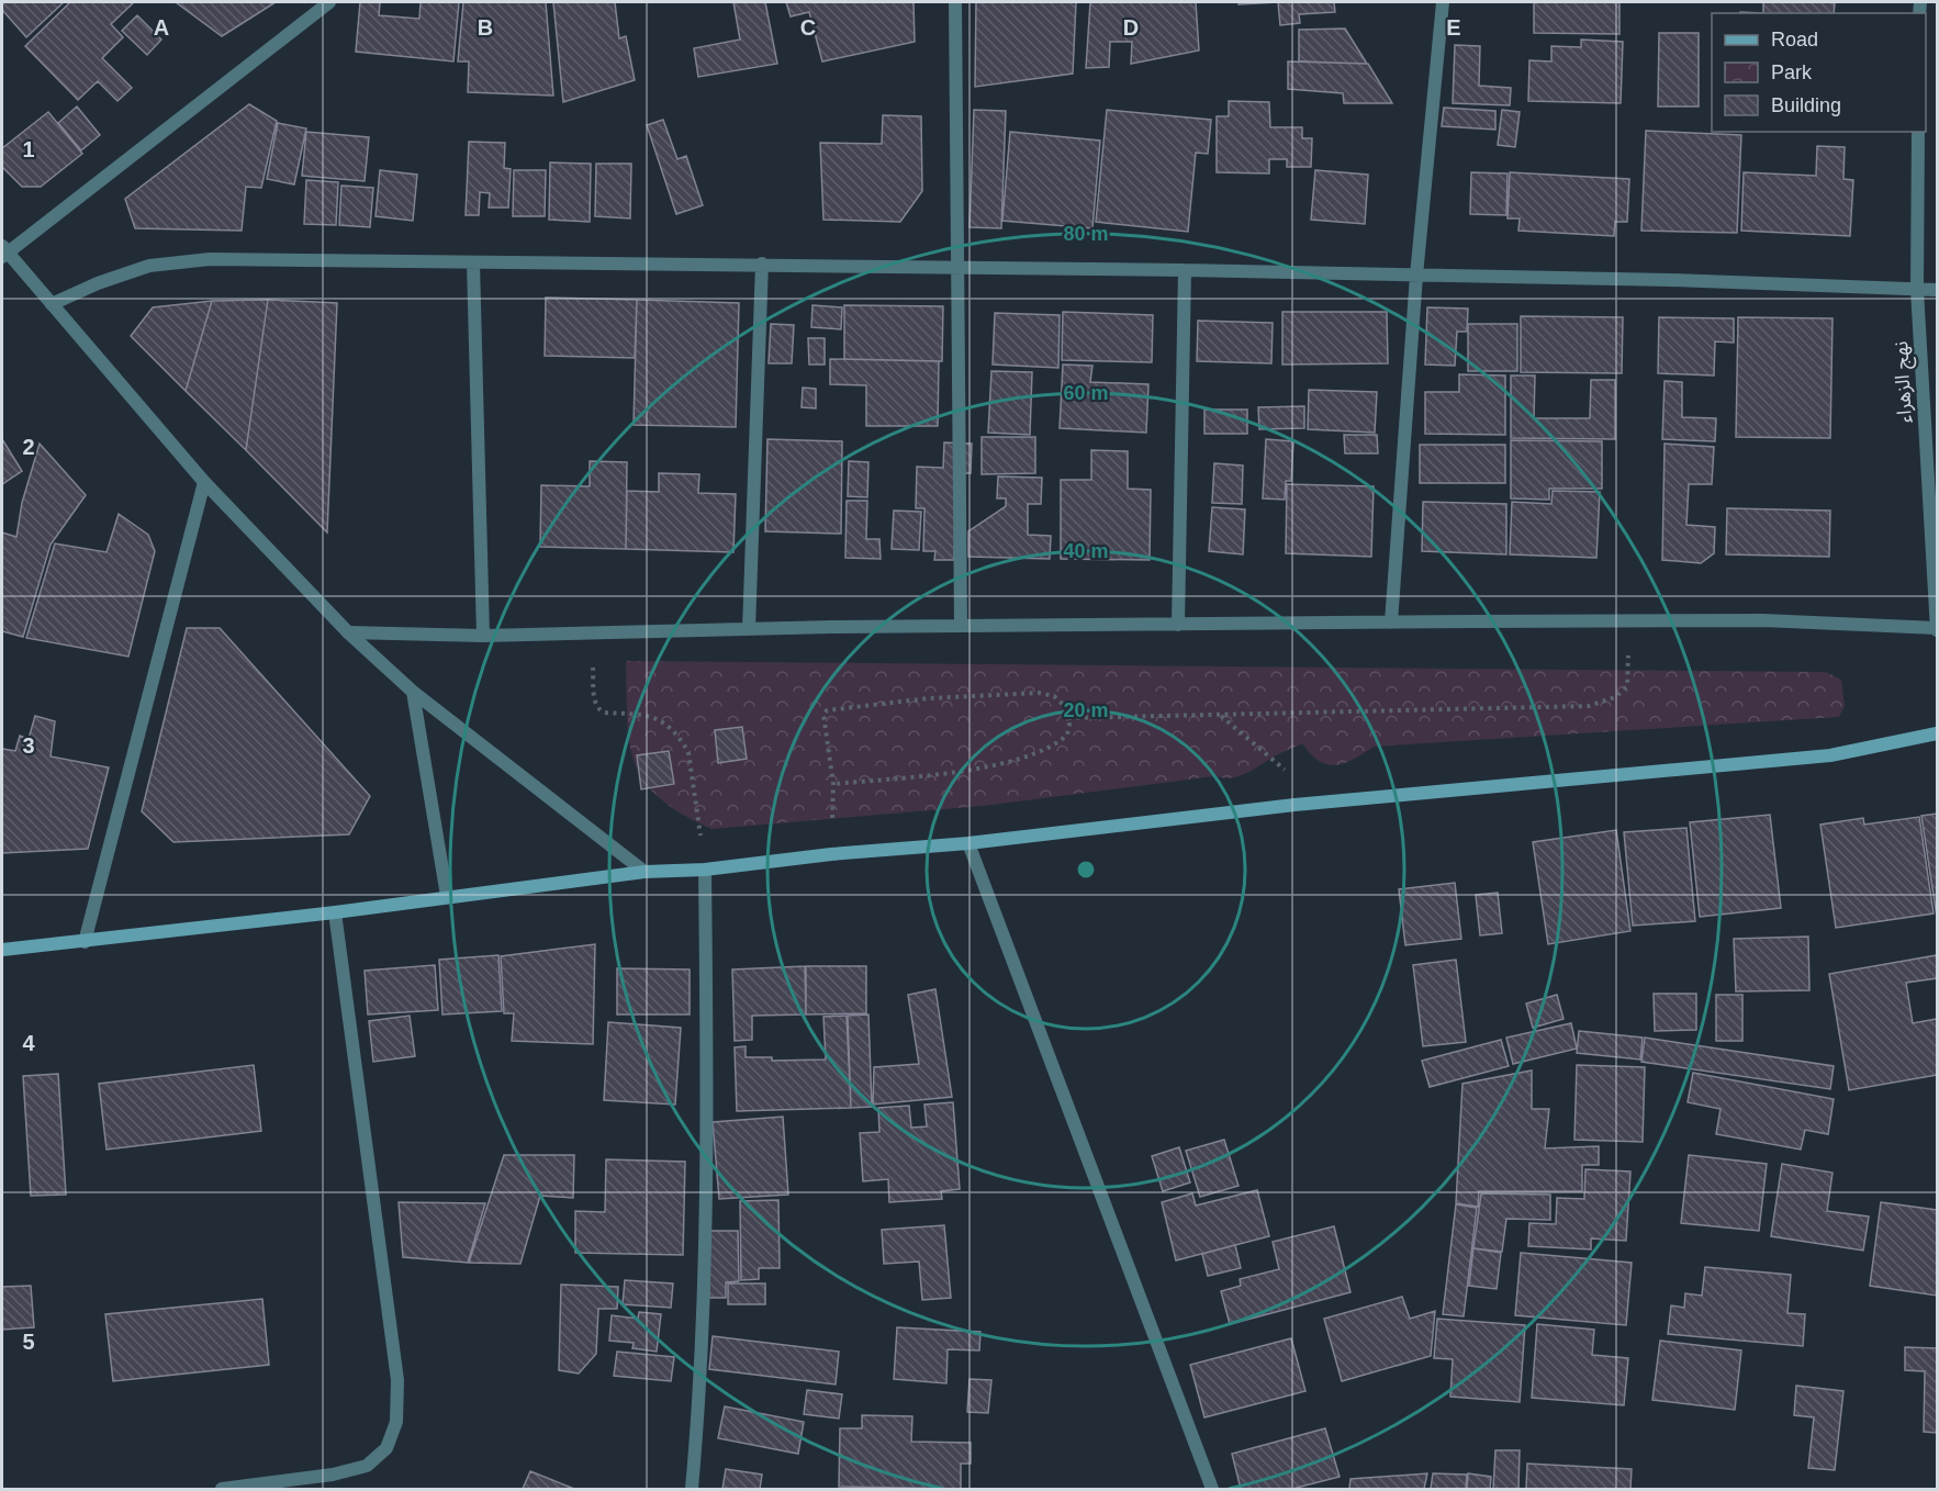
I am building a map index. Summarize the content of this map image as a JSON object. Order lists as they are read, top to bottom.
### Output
{
  "streets": {
    "street": ["نهج الزهراء"]
  },
  "legend": ["Road", "Park", "Building"],
  "grid": {
    "columns": [
      "A",
      "B",
      "C",
      "D",
      "E"
    ],
    "rows": [
      "1",
      "2",
      "3",
      "4",
      "5"
    ]
  },
  "rings": [
    "80 m",
    "60 m",
    "40 m",
    "20 m"
  ]
}
